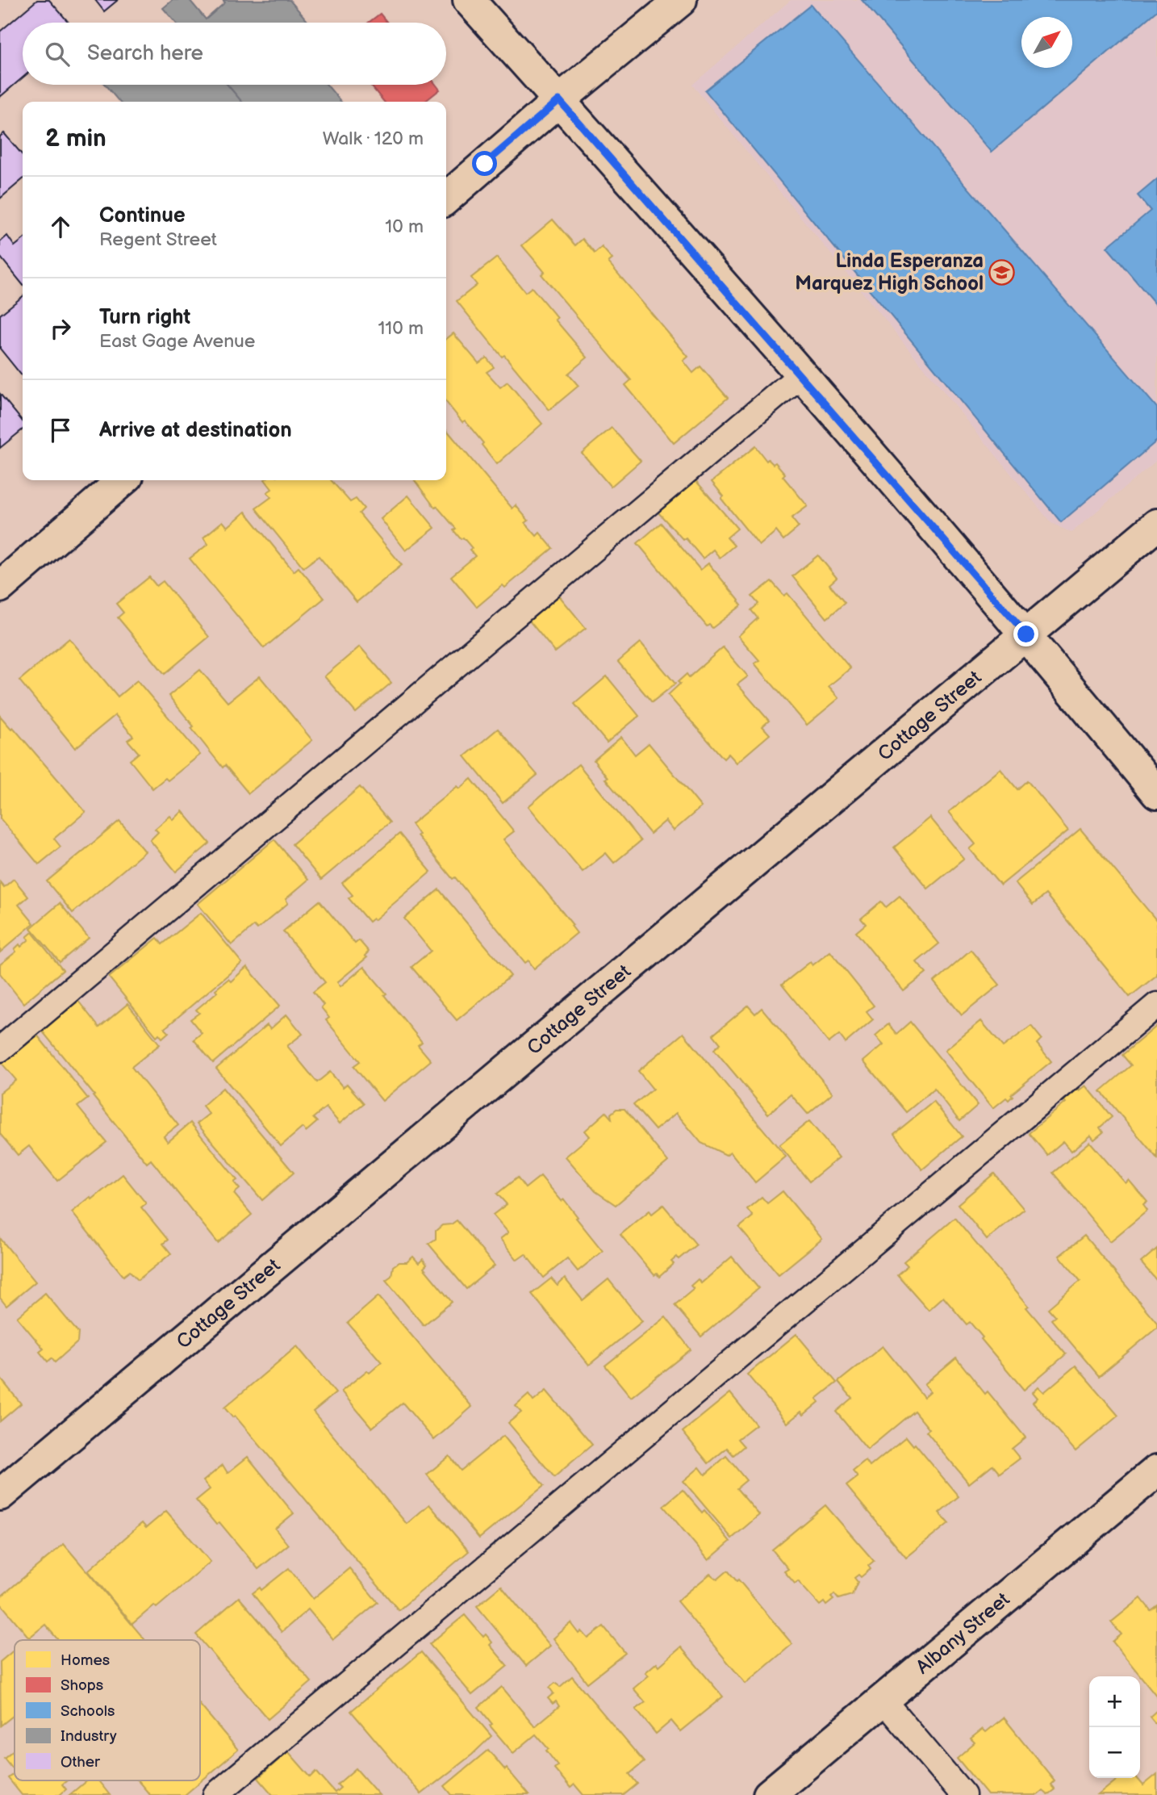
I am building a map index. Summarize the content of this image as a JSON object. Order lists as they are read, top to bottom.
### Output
{
  "streets": {
    "street": ["Cottage Street", "Albany Street"]
  },
  "places": {
    "school or university": ["Linda Esperanza Marquez High School"]
  },
  "legend": [
    "Homes",
    "Shops",
    "Schools",
    "Industry",
    "Other"
  ],
  "north": "top right",
  "page": {
    "search": "Search here",
    "heading": ["2 min", "Walk · 120 m"],
    "list": [
      ["Continue", "Regent Street", "10 m"],
      ["Turn right", "East Gage Avenue", "110 m"],
      "Arrive at destination"
    ],
    "map_buttons": ["+", "−"]
  }
}
